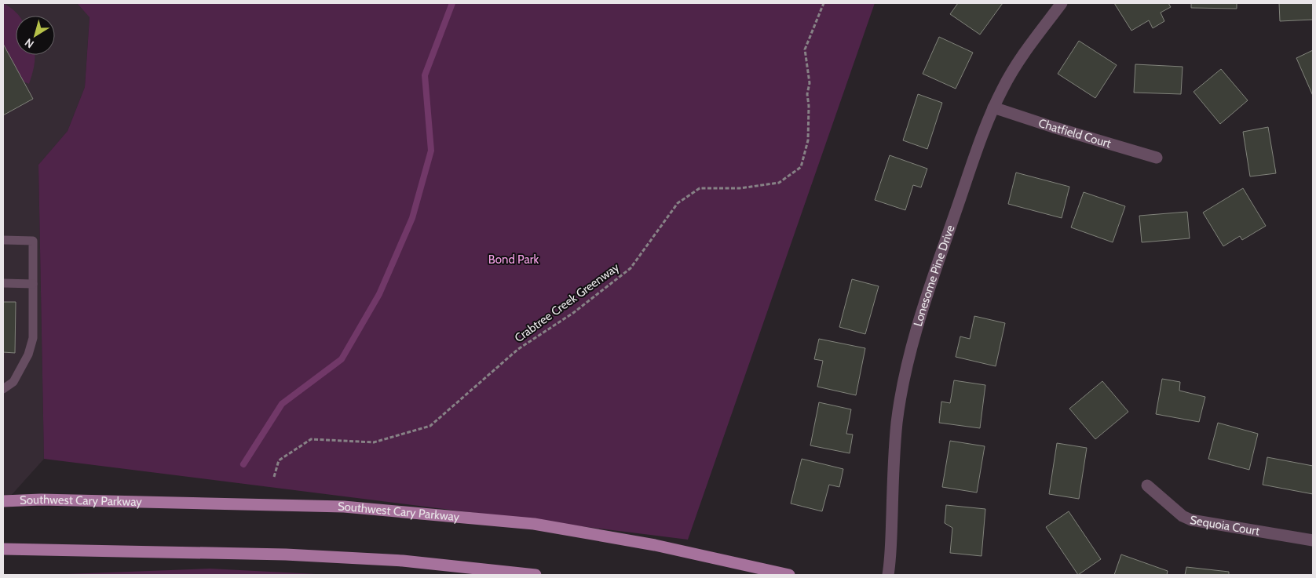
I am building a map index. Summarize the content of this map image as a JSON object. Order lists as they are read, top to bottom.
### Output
{
  "streets": {
    "main road": ["Southwest Cary Parkway"],
    "street": ["Chatfield Court", "Lonesome Pine Drive", "Sequoia Court"],
    "path": ["Crabtree Creek Greenway"]
  },
  "crossings": [
    ["Chatfield Court", "Lonesome Pine Drive"]
  ],
  "parks": ["Bond Park"],
  "north": "bottom left"
}
